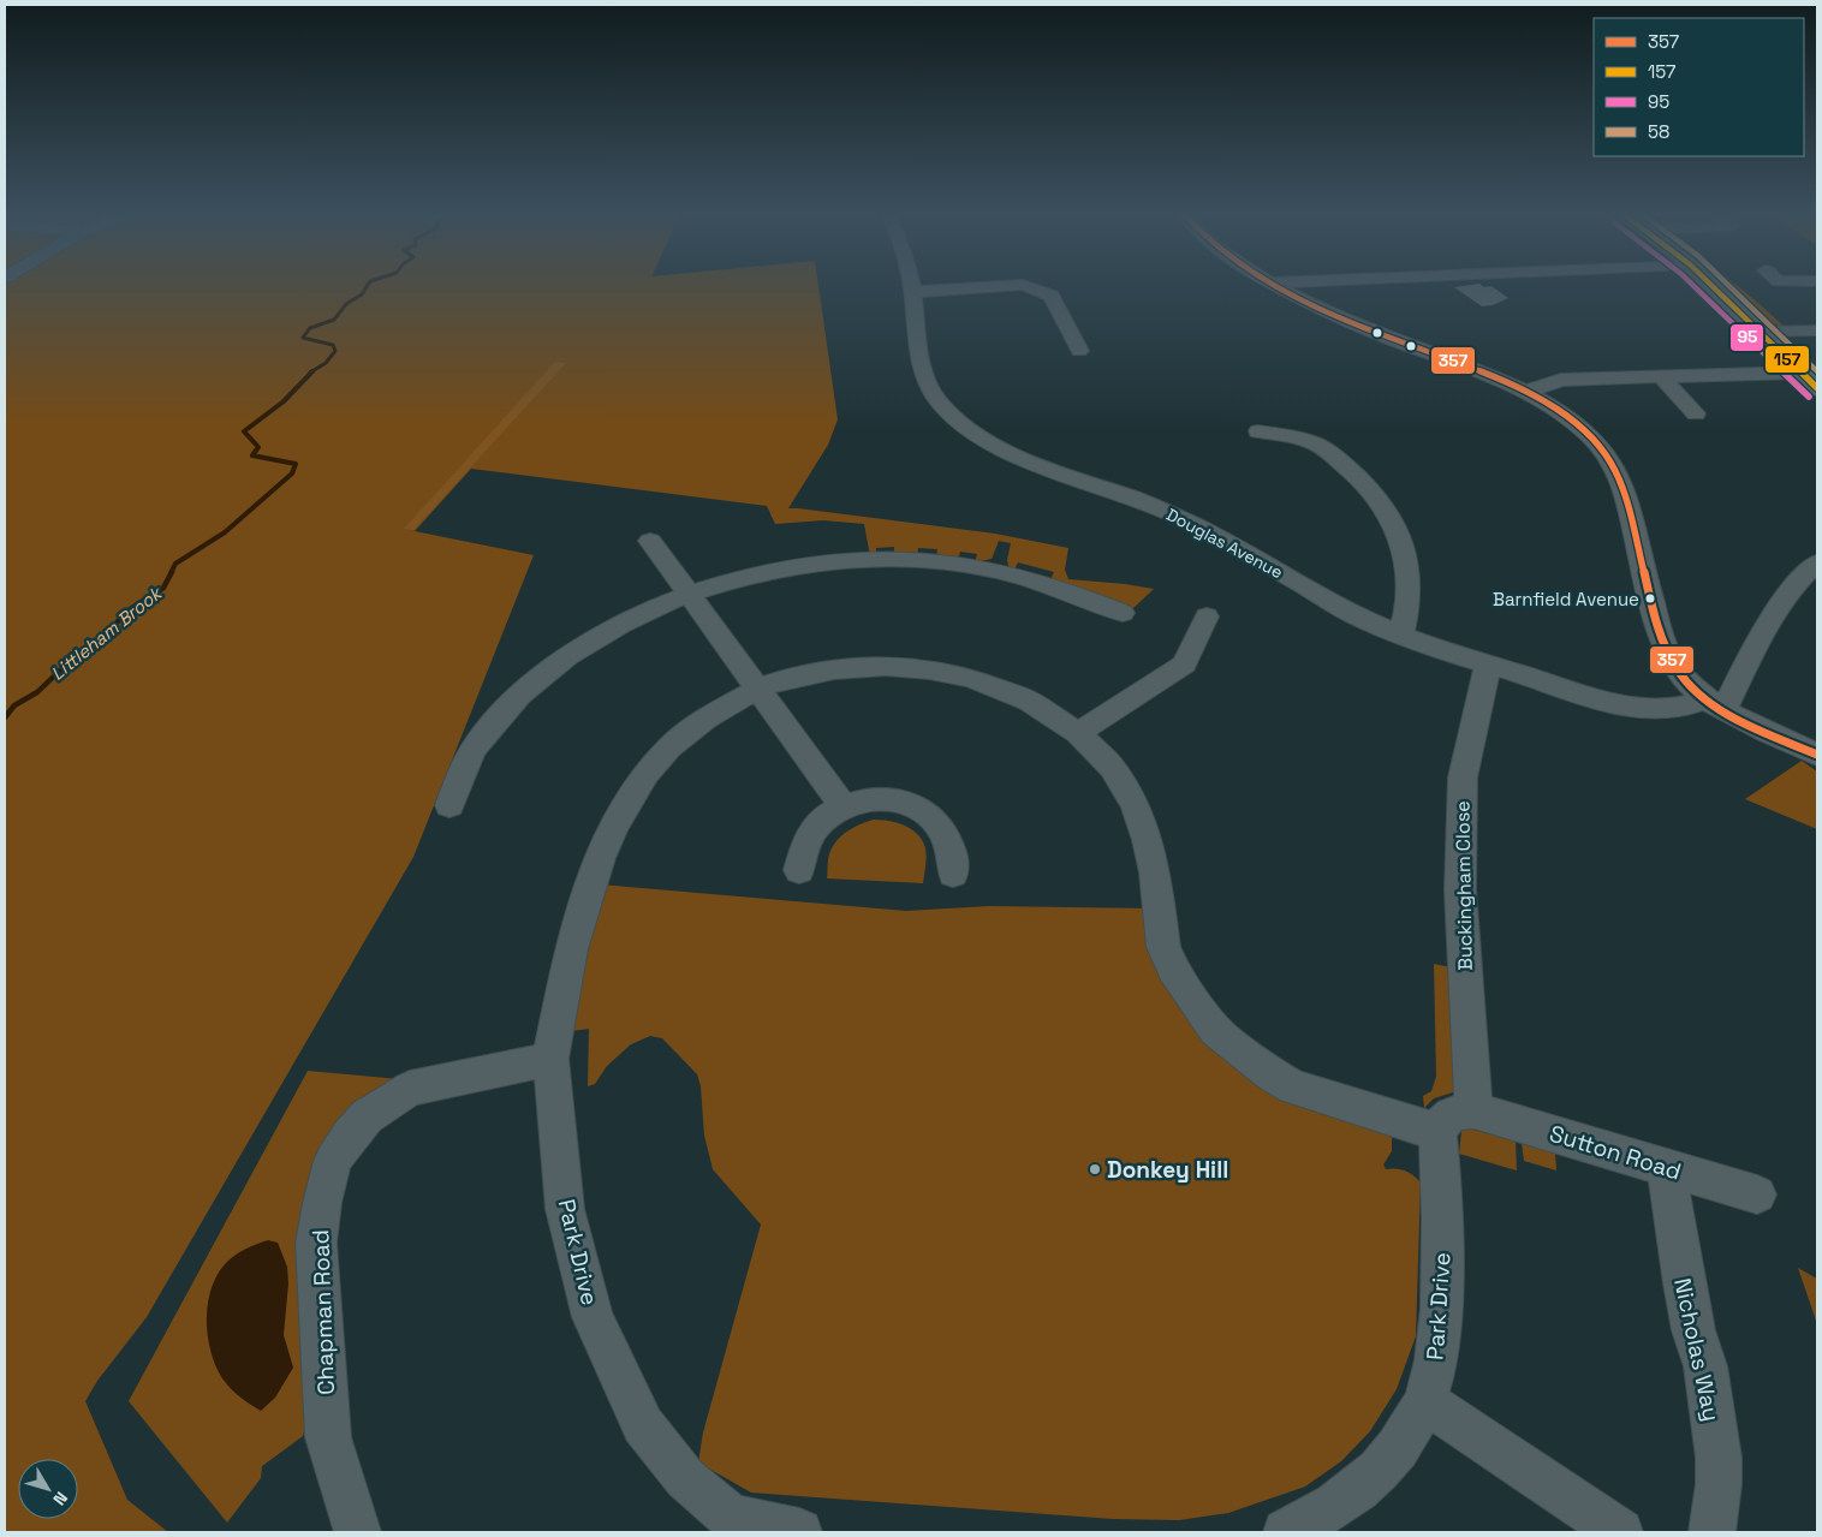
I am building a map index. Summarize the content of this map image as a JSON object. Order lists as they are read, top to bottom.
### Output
{
  "streets": {
    "street": [
      "Douglas Avenue",
      "Buckingham Close",
      "Sutton Road",
      "Park Drive",
      "Chapman Road",
      "Nicholas Way"
    ]
  },
  "crossings": [
    ["Douglas Avenue", "Buckingham Close"],
    ["Buckingham Close", "Sutton Road"],
    ["Sutton Road", "Nicholas Way"],
    ["Park Drive", "Chapman Road"]
  ],
  "water": ["Littleham Brook"],
  "places": ["Barnfield Avenue", "Donkey Hill"],
  "lines": [
    "transit line 357",
    "transit line 157",
    "transit line 95",
    "transit line 58"
  ],
  "legend": [
    "357",
    "157",
    "95",
    "58"
  ],
  "north": "bottom right"
}
